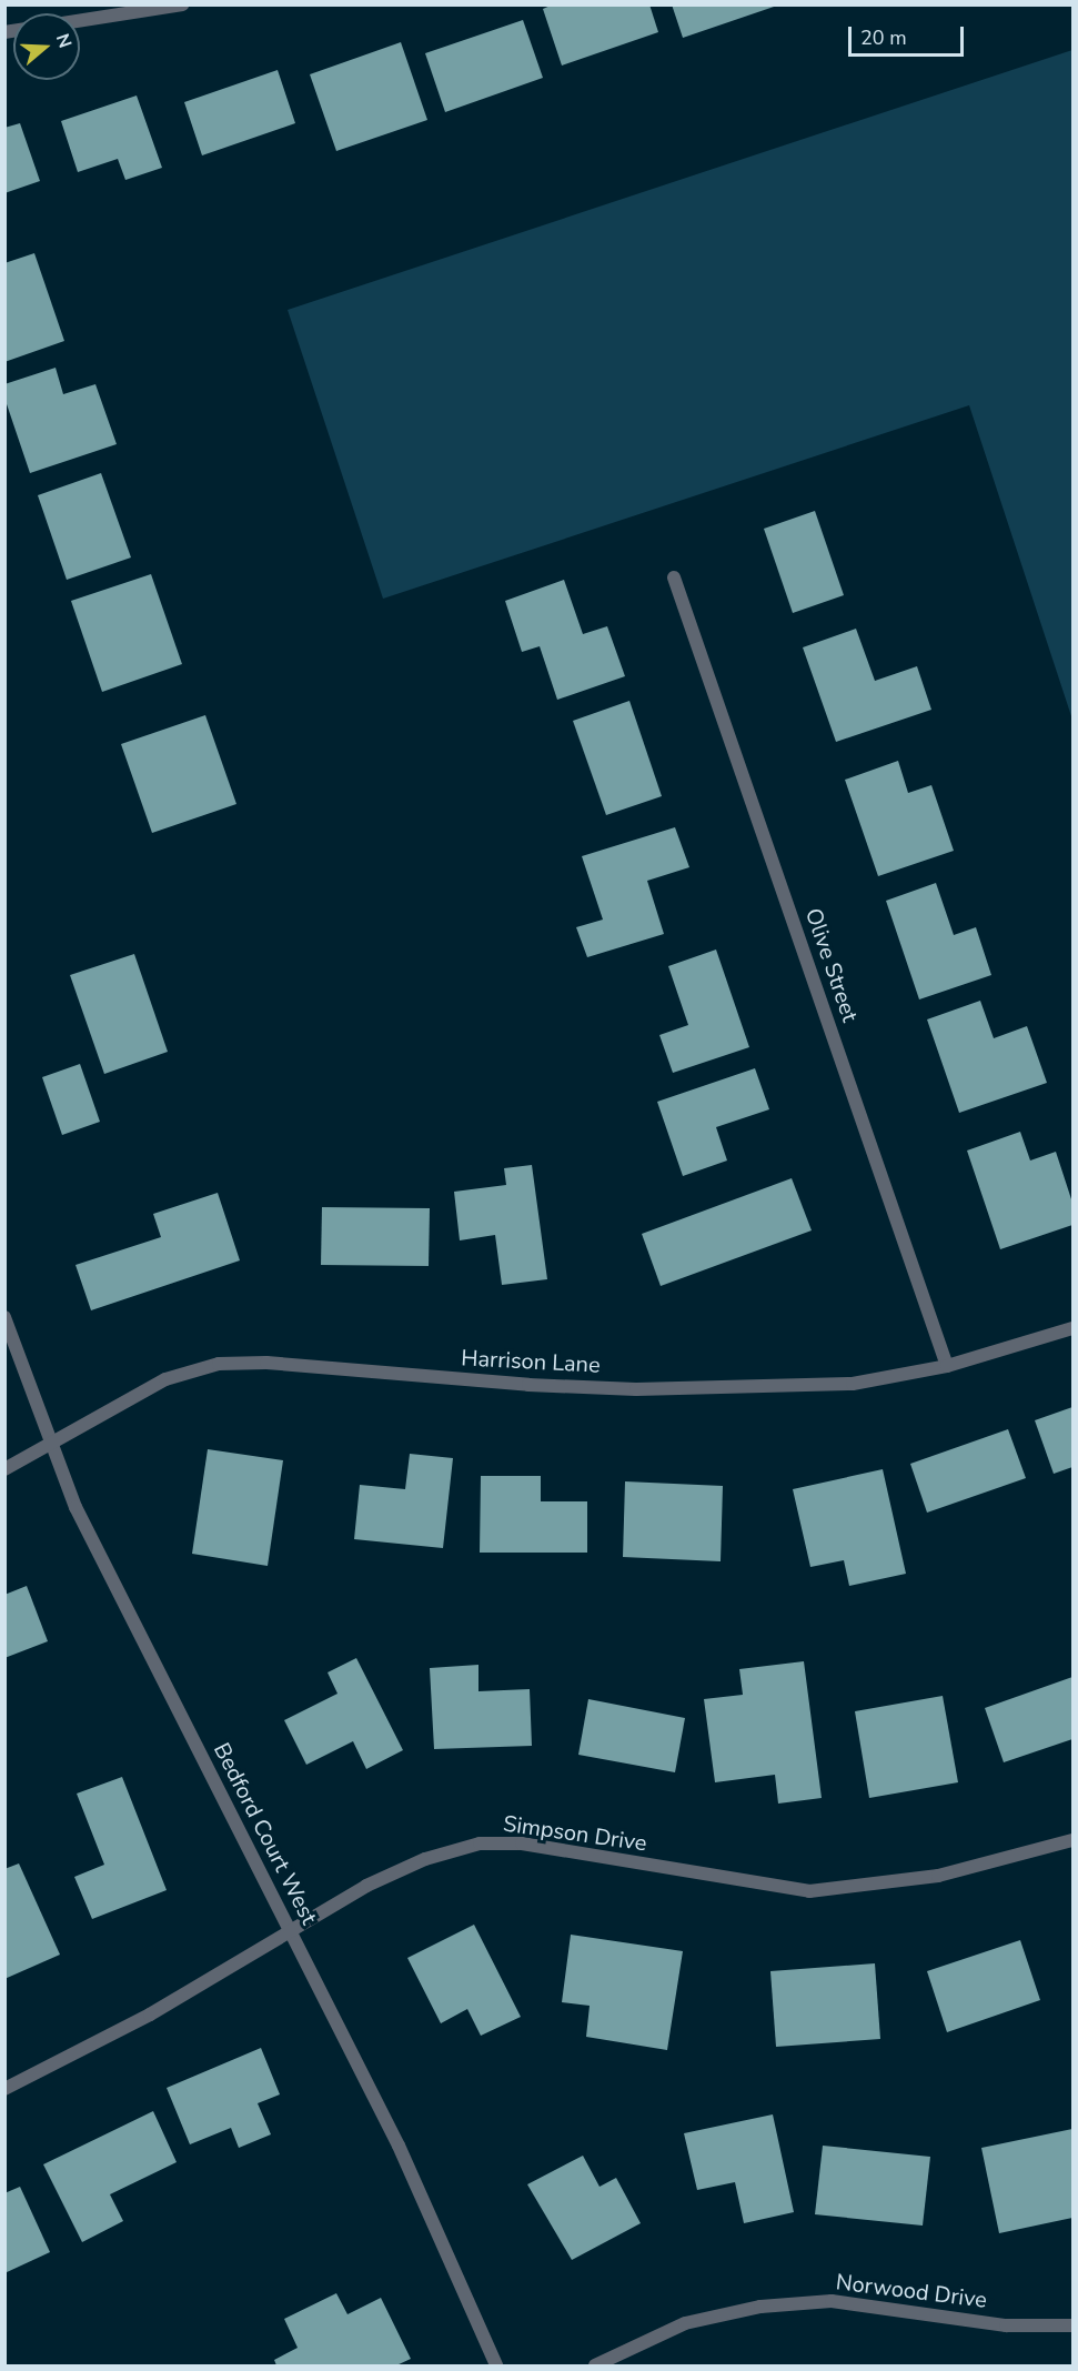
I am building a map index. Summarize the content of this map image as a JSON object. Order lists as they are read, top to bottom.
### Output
{
  "streets": {
    "street": [
      "Olive Street",
      "Harrison Lane",
      "Bedford Court West",
      "Simpson Drive",
      "Norwood Drive"
    ]
  },
  "crossings": [
    ["Olive Street", "Harrison Lane"],
    ["Harrison Lane", "Bedford Court West"],
    ["Bedford Court West", "Simpson Drive"]
  ],
  "scale_bar": "20 m",
  "north": "right"
}
